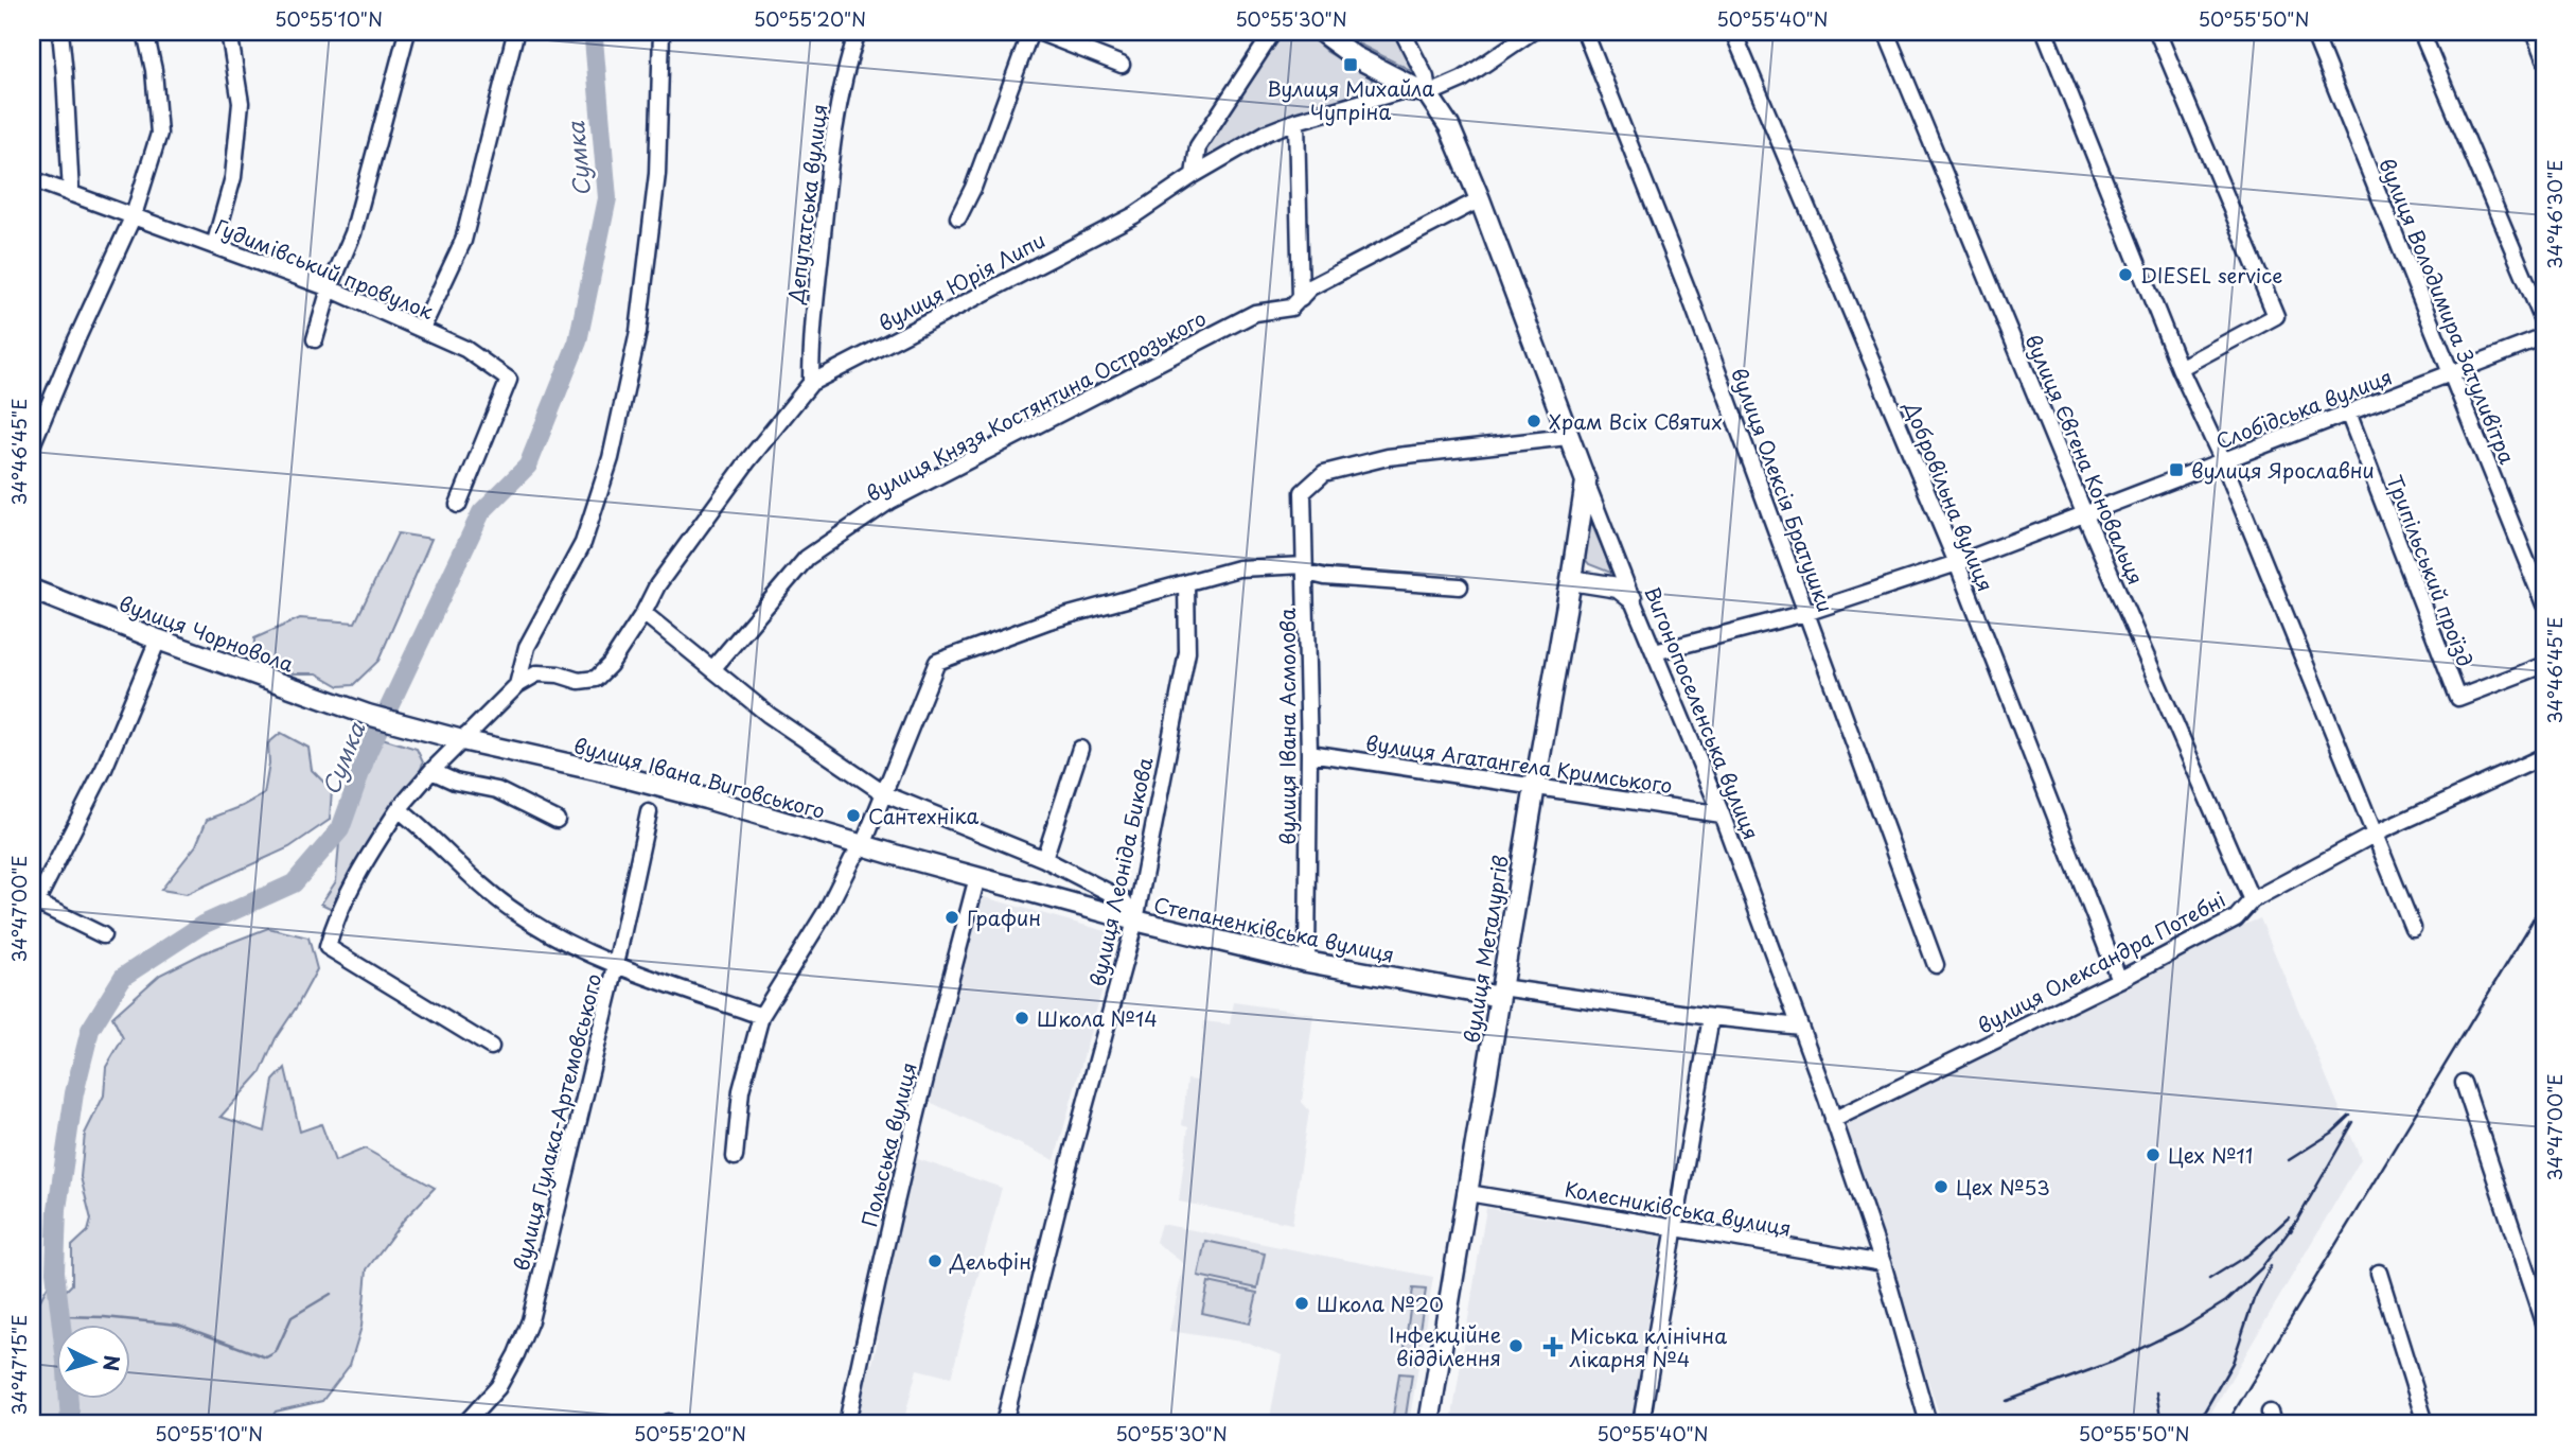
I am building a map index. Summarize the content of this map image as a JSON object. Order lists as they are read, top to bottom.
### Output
{
  "streets": {
    "main road": [
      "вулиця Чорновола",
      "Вигонопоселенська вулиця",
      "вулиця Івана Виговського",
      "Степаненківська вулиця",
      "вулиця Металургів"
    ],
    "street": [
      "Депутатська вулиця",
      "Гудимівський провулок",
      "вулиця Юрія Липи",
      "вулиця Володимира Затуливітра",
      "вулиця Князя Костянтина Острозького",
      "Слобідська вулиця",
      "вулиця Євгена Коновальця",
      "вулиця Олексія Братушки",
      "Добровільна вулиця",
      "Трипільський проїзд",
      "вулиця Івана Асмолова",
      "вулиця Агатангела Кримського",
      "вулиця Леоніда Бикова",
      "вулиця Олександра Потебні",
      "вулиця Гулака-Артемовського",
      "Польська вулиця",
      "Колесниківська вулиця"
    ]
  },
  "crossings": [
    ["Депутатська вулиця", "вулиця Юрія Липи"],
    ["вулиця Юрія Липи", "Вигонопоселенська вулиця"],
    ["вулиця Юрія Липи", "Степаненківська вулиця"],
    ["вулиця Володимира Затуливітра", "Слобідська вулиця"],
    ["вулиця Князя Костянтина Острозького", "Вигонопоселенська вулиця"],
    ["вулиця Князя Костянтина Острозького", "Степаненківська вулиця"],
    ["Слобідська вулиця", "вулиця Євгена Коновальця"],
    ["Слобідська вулиця", "вулиця Олексія Братушки"],
    ["Слобідська вулиця", "Добровільна вулиця"],
    ["Слобідська вулиця", "Трипільський проїзд"],
    ["Слобідська вулиця", "Вигонопоселенська вулиця"],
    ["вулиця Євгена Коновальця", "вулиця Олександра Потебні"],
    ["Добровільна вулиця", "вулиця Олександра Потебні"],
    ["вулиця Чорновола", "вулиця Івана Виговського"],
    ["Вигонопоселенська вулиця", "вулиця Івана Асмолова"],
    ["Вигонопоселенська вулиця", "вулиця Агатангела Кримського"],
    ["Вигонопоселенська вулиця", "Степаненківська вулиця"],
    ["Вигонопоселенська вулиця", "вулиця Металургів"],
    ["Вигонопоселенська вулиця", "вулиця Олександра Потебні"],
    ["Вигонопоселенська вулиця", "Колесниківська вулиця"],
    ["вулиця Івана Асмолова", "вулиця Агатангела Кримського"],
    ["вулиця Івана Асмолова", "Степаненківська вулиця"],
    ["вулиця Агатангела Кримського", "вулиця Металургів"],
    ["вулиця Івана Виговського", "вулиця Леоніда Бикова"],
    ["вулиця Івана Виговського", "Степаненківська вулиця"],
    ["вулиця Івана Виговського", "Польська вулиця"],
    ["вулиця Леоніда Бикова", "Степаненківська вулиця"],
    ["Степаненківська вулиця", "вулиця Металургів"],
    ["вулиця Металургів", "Колесниківська вулиця"]
  ],
  "water": ["Сумка"],
  "places": {
    "transit": ["Вулиця Михайла Чупріна", "вулиця Ярославни"],
    "other": [
      "DIESEL service",
      "Храм Всіх Святих",
      "Сантехніка",
      "Графин",
      "Школа №14",
      "Цех №11",
      "Цех №53",
      "Дельфін",
      "Школа №20",
      "Інфекційне відділення"
    ],
    "health": ["Міська клінічна лікарня №4"]
  },
  "north": "right",
  "coordinates": [
    "50°55'10\"N",
    "50°55'20\"N",
    "50°55'30\"N",
    "50°55'40\"N",
    "50°55'50\"N",
    "34°46'30\"E",
    "34°46'45\"E",
    "34°47'00\"E",
    "34°47'15\"E"
  ]
}
